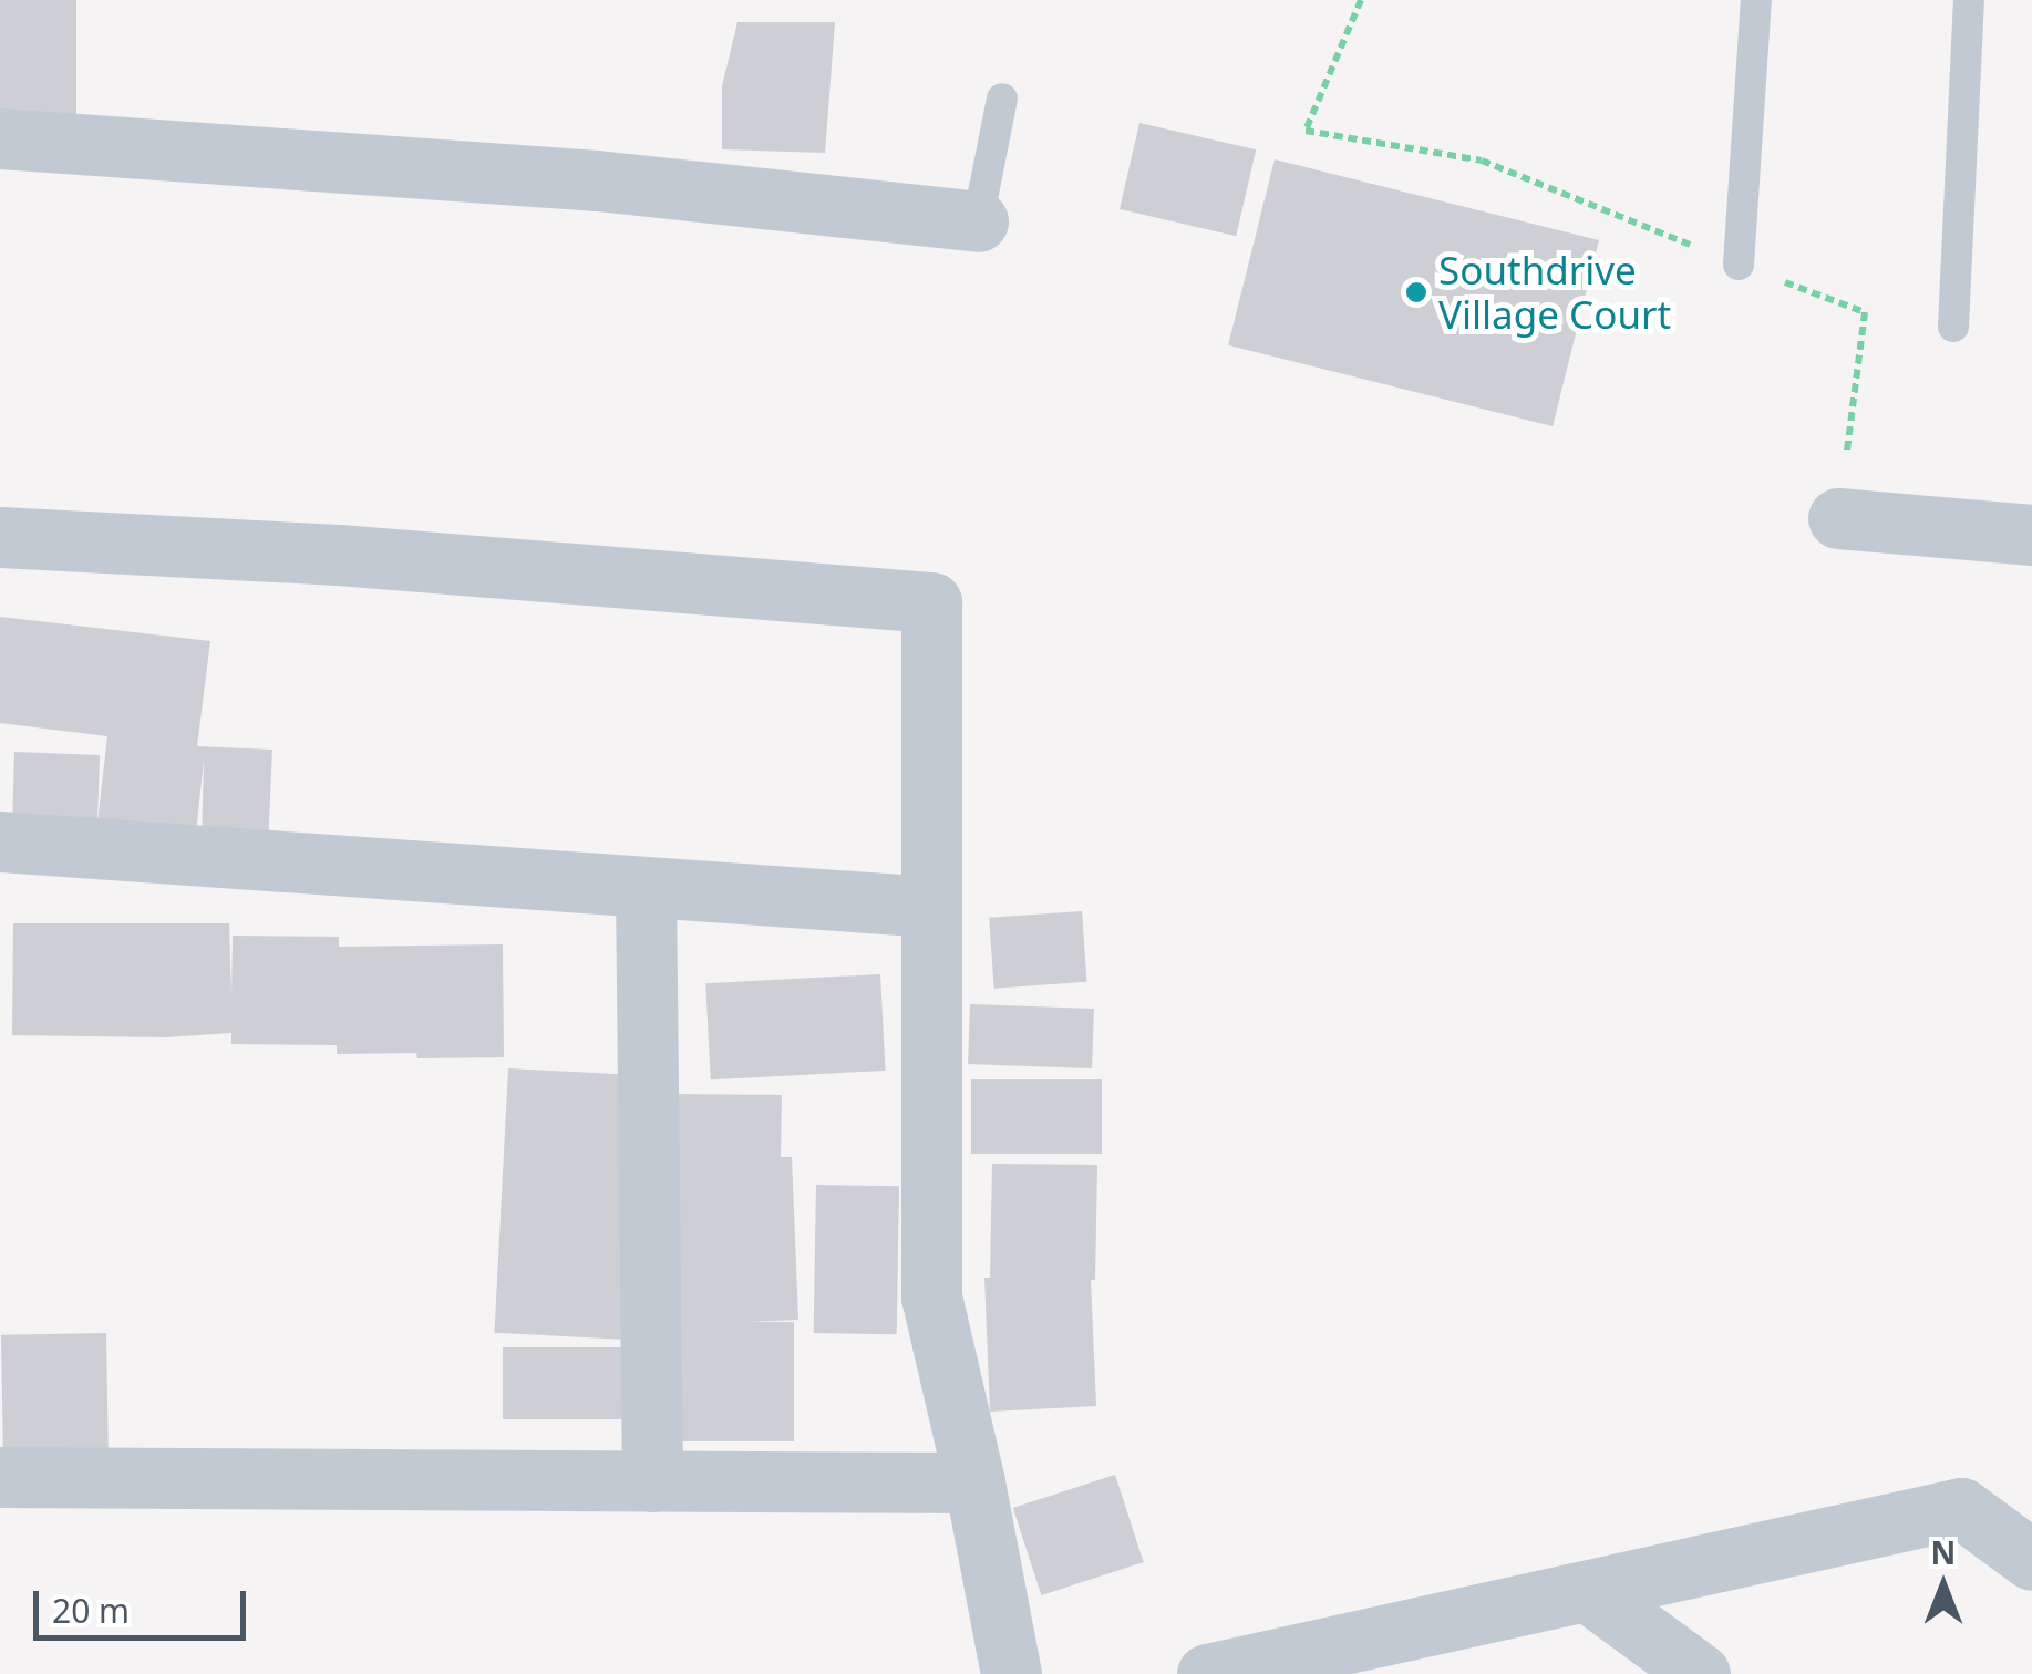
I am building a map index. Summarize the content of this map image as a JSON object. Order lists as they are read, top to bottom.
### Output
{
  "places": ["Southdrive Village Court"],
  "scale_bar": "20 m",
  "north": "top"
}
